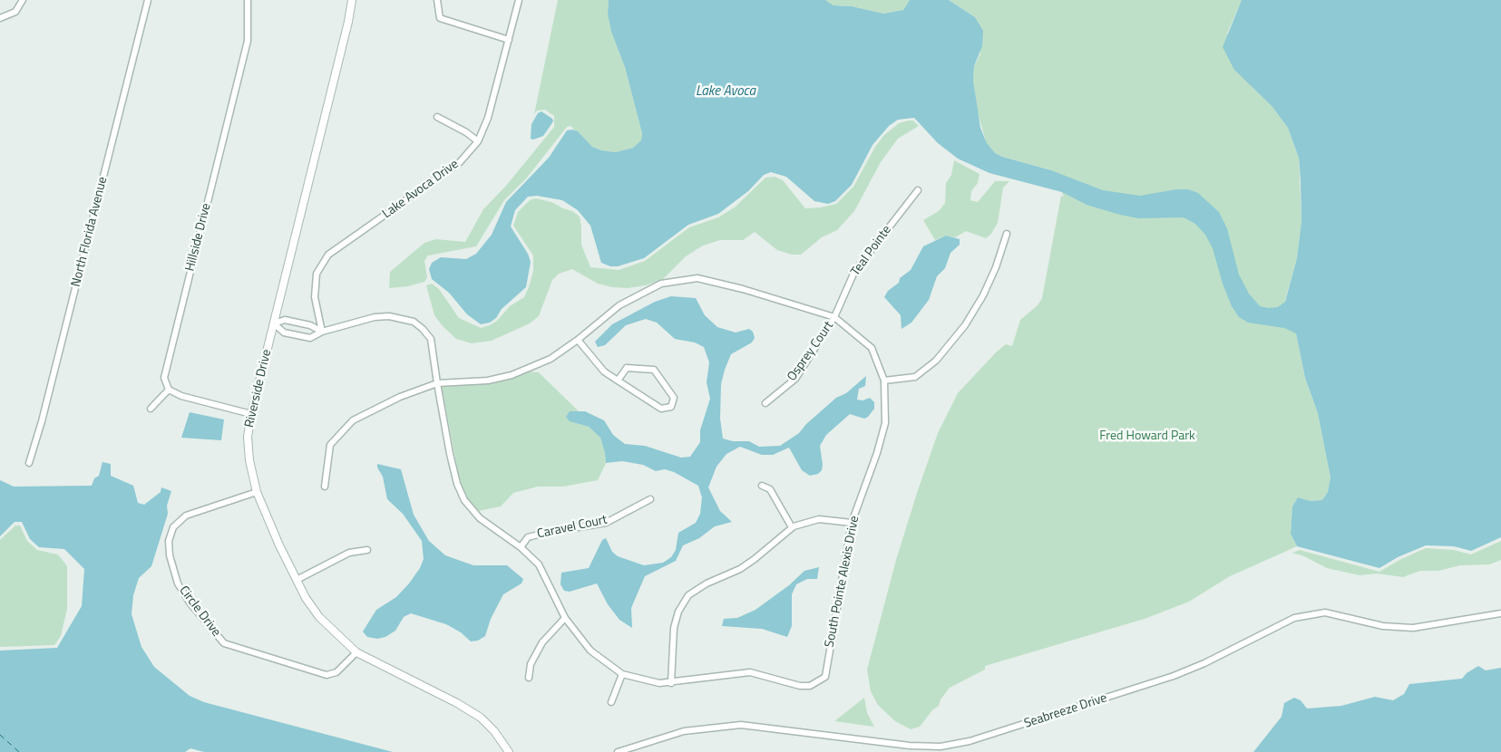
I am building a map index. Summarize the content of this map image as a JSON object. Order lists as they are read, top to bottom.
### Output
{
  "streets": {
    "street": [
      "Lake Avoca Drive",
      "North Florida Avenue",
      "Hillside Drive",
      "Teal Pointe",
      "Osprey Court",
      "Riverside Drive",
      "Caravel Court",
      "South Pointe Alexis Drive",
      "Circle Drive",
      "Seabreeze Drive"
    ]
  },
  "crossings": [
    ["Lake Avoca Drive", "South Pointe Alexis Drive"],
    ["Teal Pointe", "Osprey Court"],
    ["Teal Pointe", "South Pointe Alexis Drive"],
    ["Osprey Court", "South Pointe Alexis Drive"],
    ["Riverside Drive", "South Pointe Alexis Drive"],
    ["Riverside Drive", "Circle Drive"],
    ["Caravel Court", "South Pointe Alexis Drive"]
  ],
  "water": ["Lake Avoca"],
  "parks": ["Fred Howard Park"]
}
